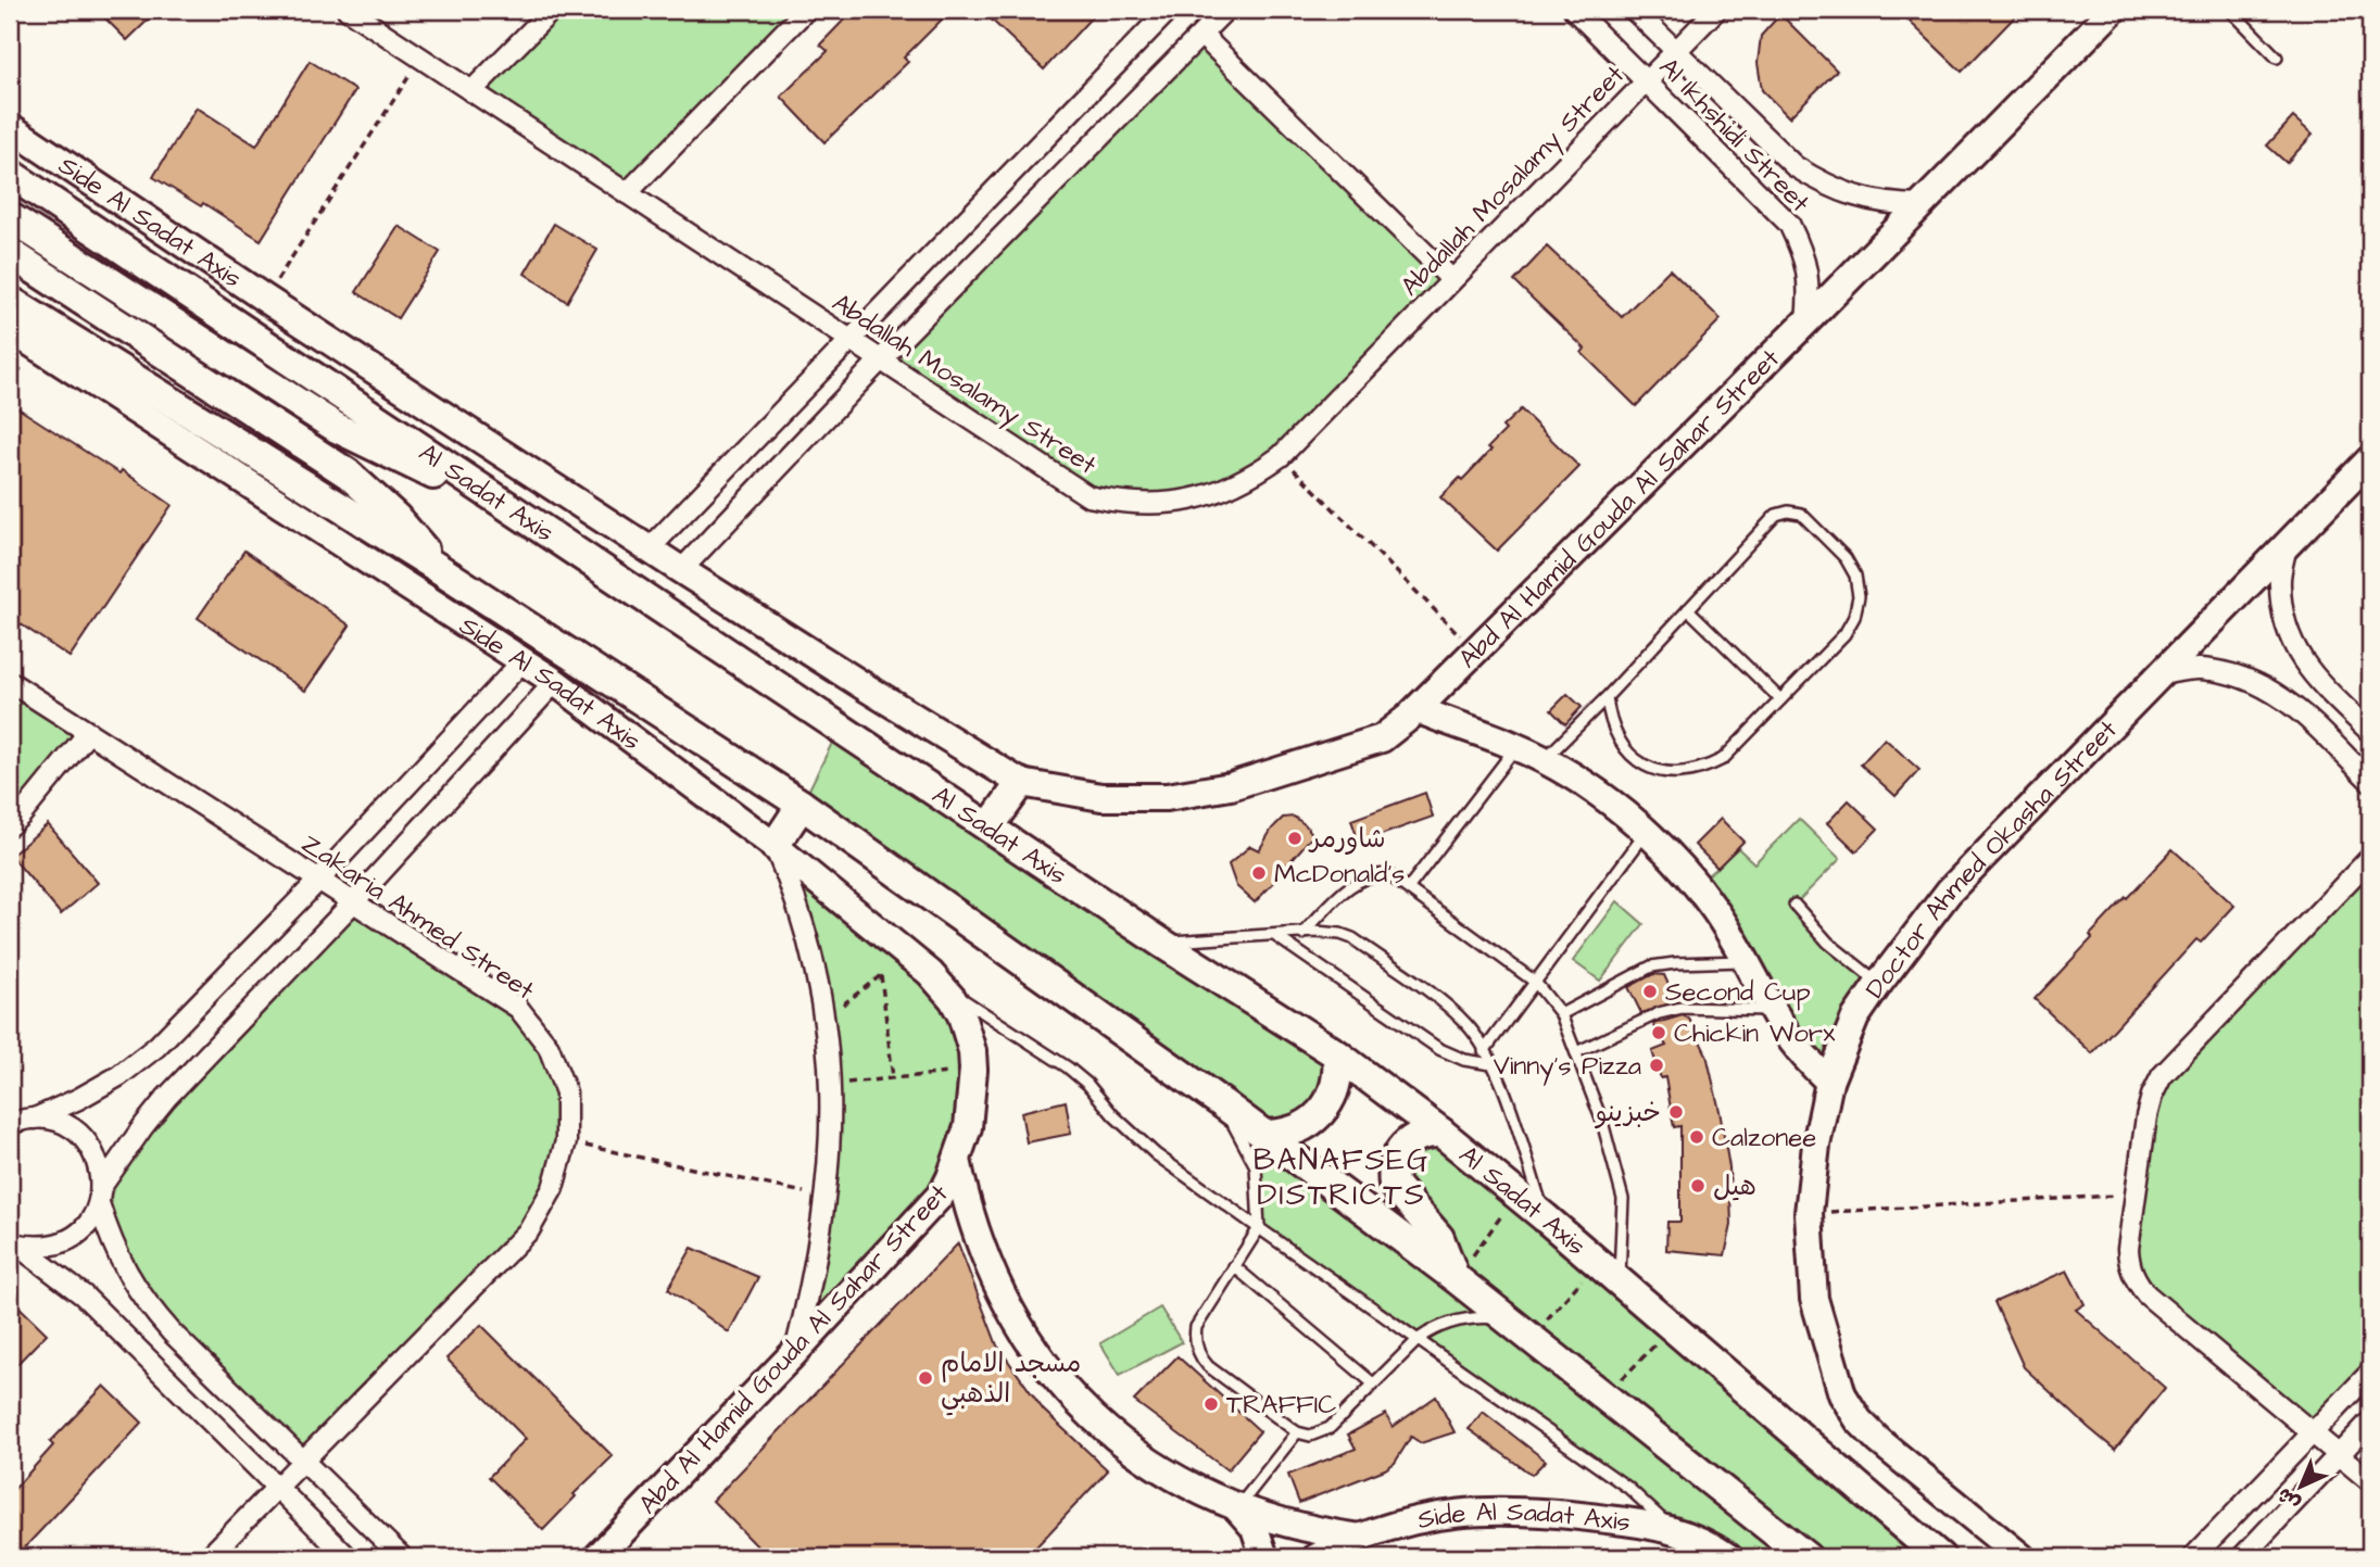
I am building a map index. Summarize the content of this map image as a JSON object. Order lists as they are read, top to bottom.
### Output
{
  "streets": {
    "main road": ["Al Sadat Axis"],
    "street": [
      "Al Ikhshidi Street",
      "Abdallah Mosalamy Street",
      "Side Al Sadat Axis",
      "Abd Al Hamid Gouda Al Sahar Street",
      "Doctor Ahmed Okasha Street",
      "Zakaria Ahmed Street"
    ]
  },
  "crossings": [
    ["Al Ikhshidi Street", "Abdallah Mosalamy Street"],
    ["Al Ikhshidi Street", "Abd Al Hamid Gouda Al Sahar Street"],
    ["Side Al Sadat Axis", "Abd Al Hamid Gouda Al Sahar Street"]
  ],
  "districts": ["BANAFSEG DISTRICTS"],
  "places": [
    "شاورمر",
    "McDonald's",
    "Second Cup",
    "Chickin Worx",
    "Vinny's Pizza",
    "خبزينو",
    "Calzonee",
    "هيل",
    "مسجد الامام الذهبي",
    "TRAFFIC"
  ],
  "north": "bottom left"
}
